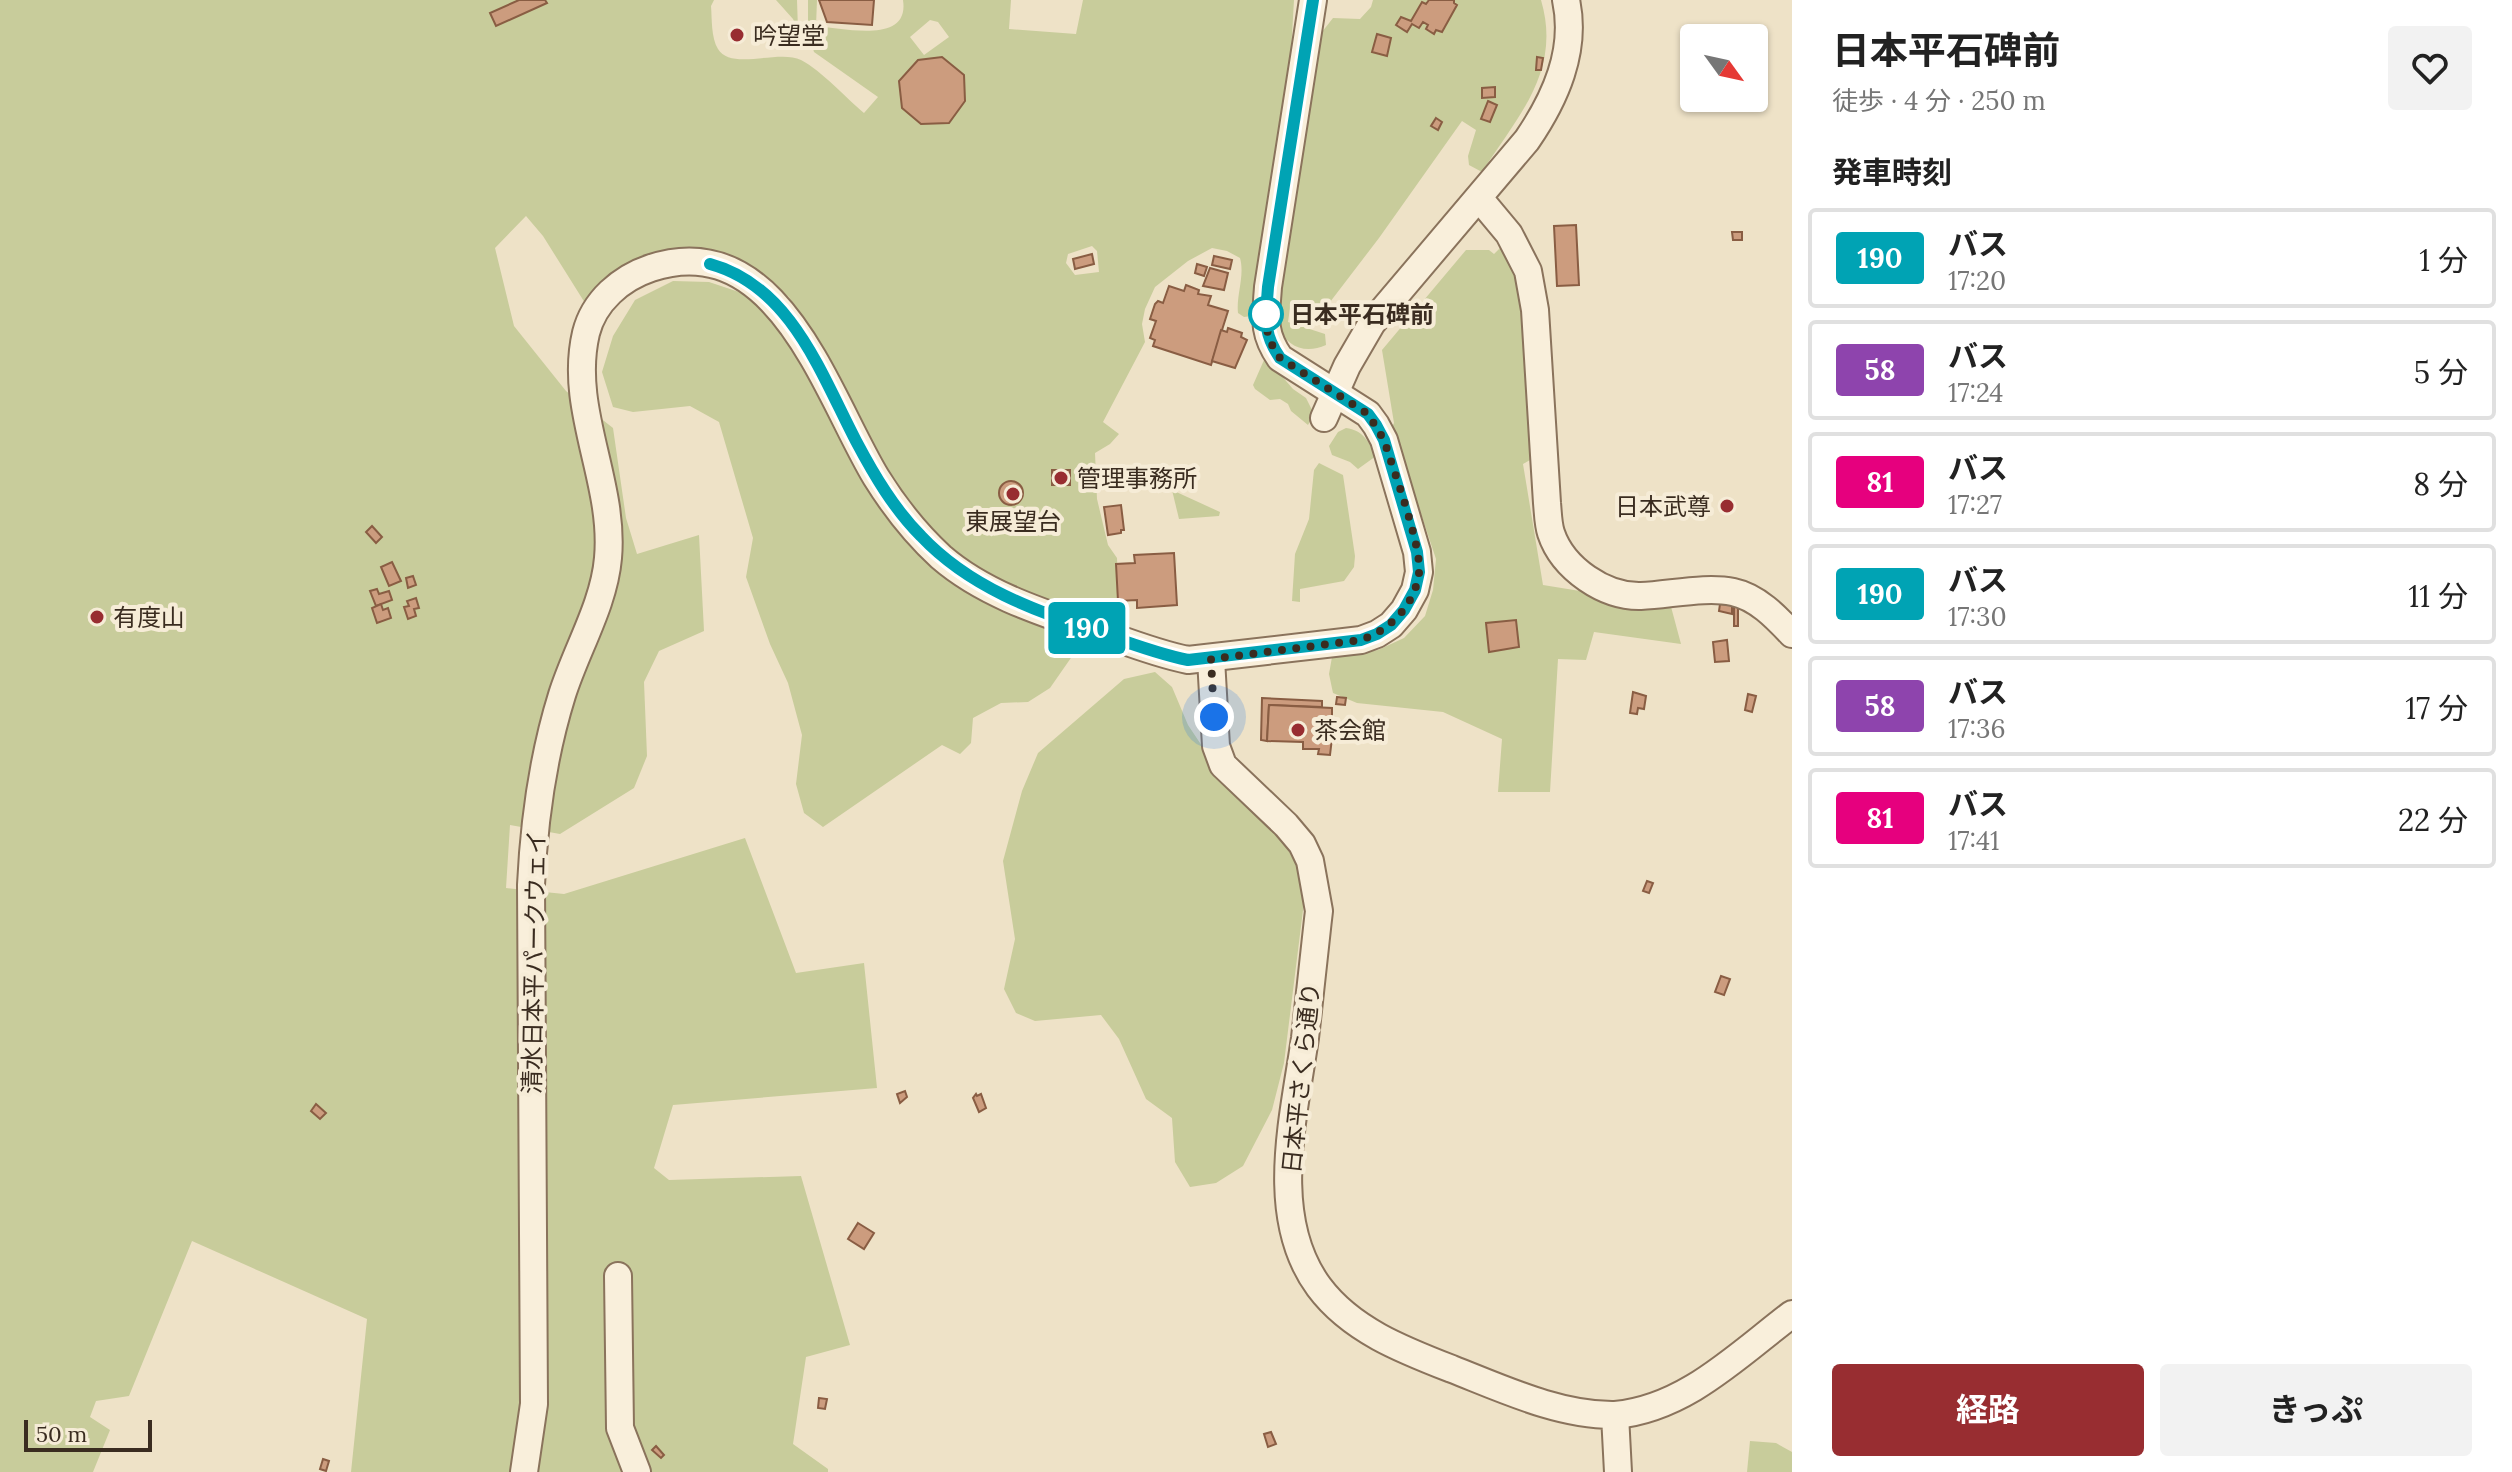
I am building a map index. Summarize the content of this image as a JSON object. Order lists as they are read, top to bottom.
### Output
{
  "streets": {
    "street": ["清水日本平パークウェイ", "日本平さくら通り"]
  },
  "crossings": [
    ["清水日本平パークウェイ", "日本平さくら通り"]
  ],
  "places": [
    "吟望堂",
    "日本平石碑前",
    "管理事務所",
    "東展望台",
    "日本武尊",
    "有度山",
    "茶会館"
  ],
  "lines": ["bus line 190"],
  "scale_bar": "50 m",
  "north": "bottom right",
  "page": {
    "on_map": "190",
    "heading": [
      ["日本平石碑前", "徒歩 · 4 分 · 250 m"],
      "発車時刻"
    ],
    "list": [
      {
        "mark": "190",
        "name": "バス",
        "note": "17:20",
        "value": "1 分"
      },
      {
        "mark": "58",
        "name": "バス",
        "note": "17:24",
        "value": "5 分"
      },
      {
        "mark": "81",
        "name": "バス",
        "note": "17:27",
        "value": "8 分"
      },
      {
        "mark": "190",
        "name": "バス",
        "note": "17:30",
        "value": "11 分"
      },
      {
        "mark": "58",
        "name": "バス",
        "note": "17:36",
        "value": "17 分"
      },
      {
        "mark": "81",
        "name": "バス",
        "note": "17:41",
        "value": "22 分"
      }
    ],
    "buttons": ["経路", "きっぷ"],
    "scale": "50 m"
  }
}
